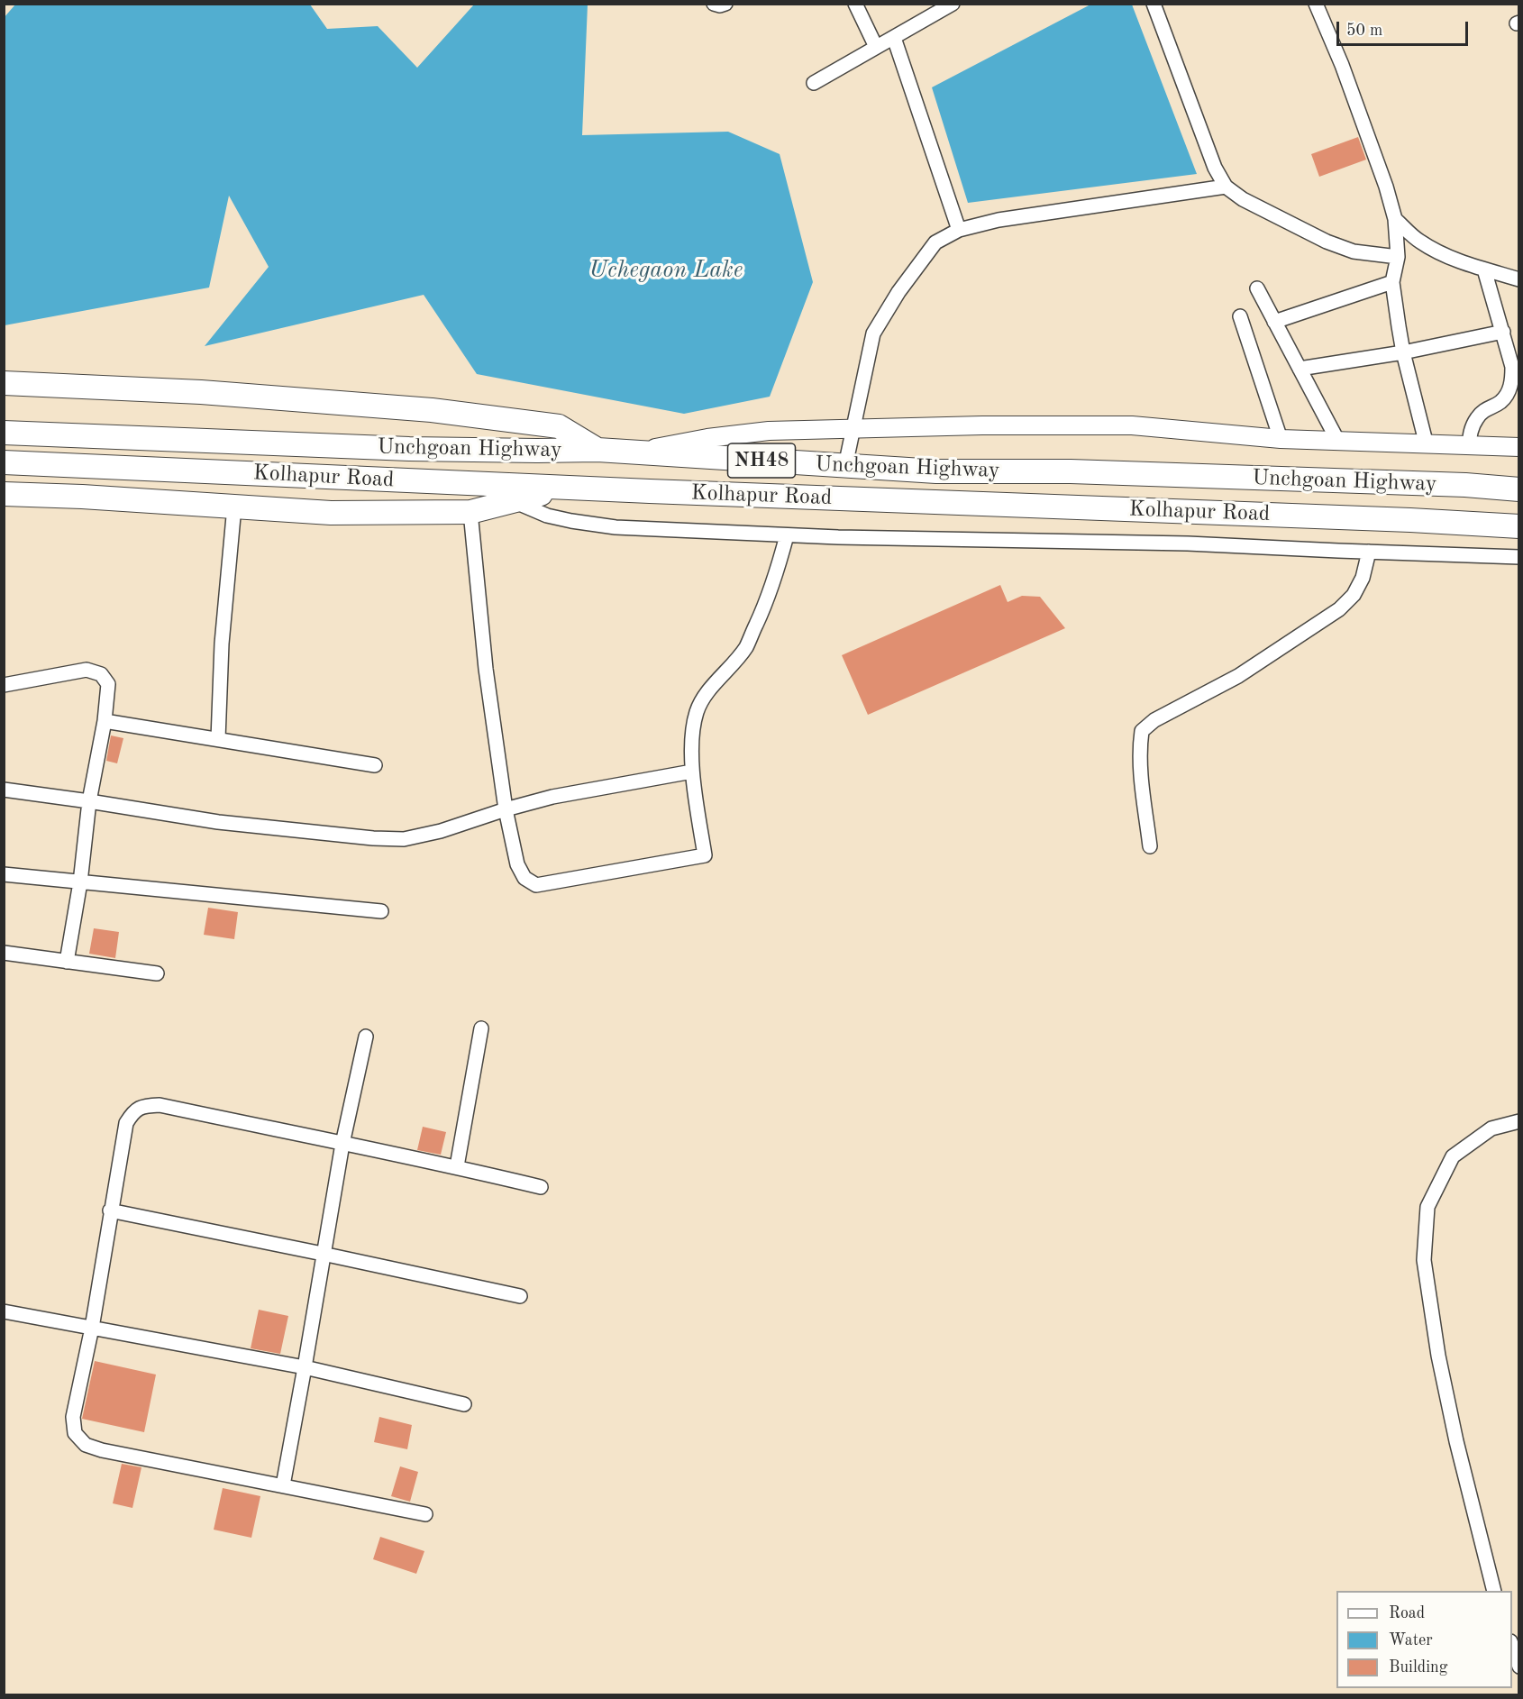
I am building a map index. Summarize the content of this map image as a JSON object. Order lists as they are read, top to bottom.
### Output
{
  "streets": {
    "highway": ["Unchgoan Highway", "NH48", "Kolhapur Road"]
  },
  "water": ["Uchegaon Lake"],
  "legend": ["Road", "Water", "Building"],
  "scale_bar": "50 m"
}
